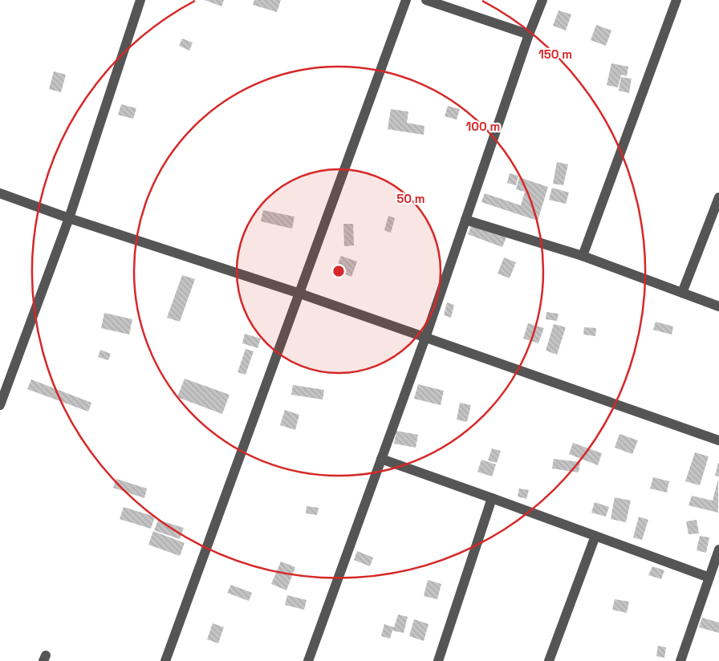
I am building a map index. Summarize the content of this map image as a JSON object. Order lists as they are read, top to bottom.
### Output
{
  "rings": ["150 m", "100 m", "50 m"]
}
